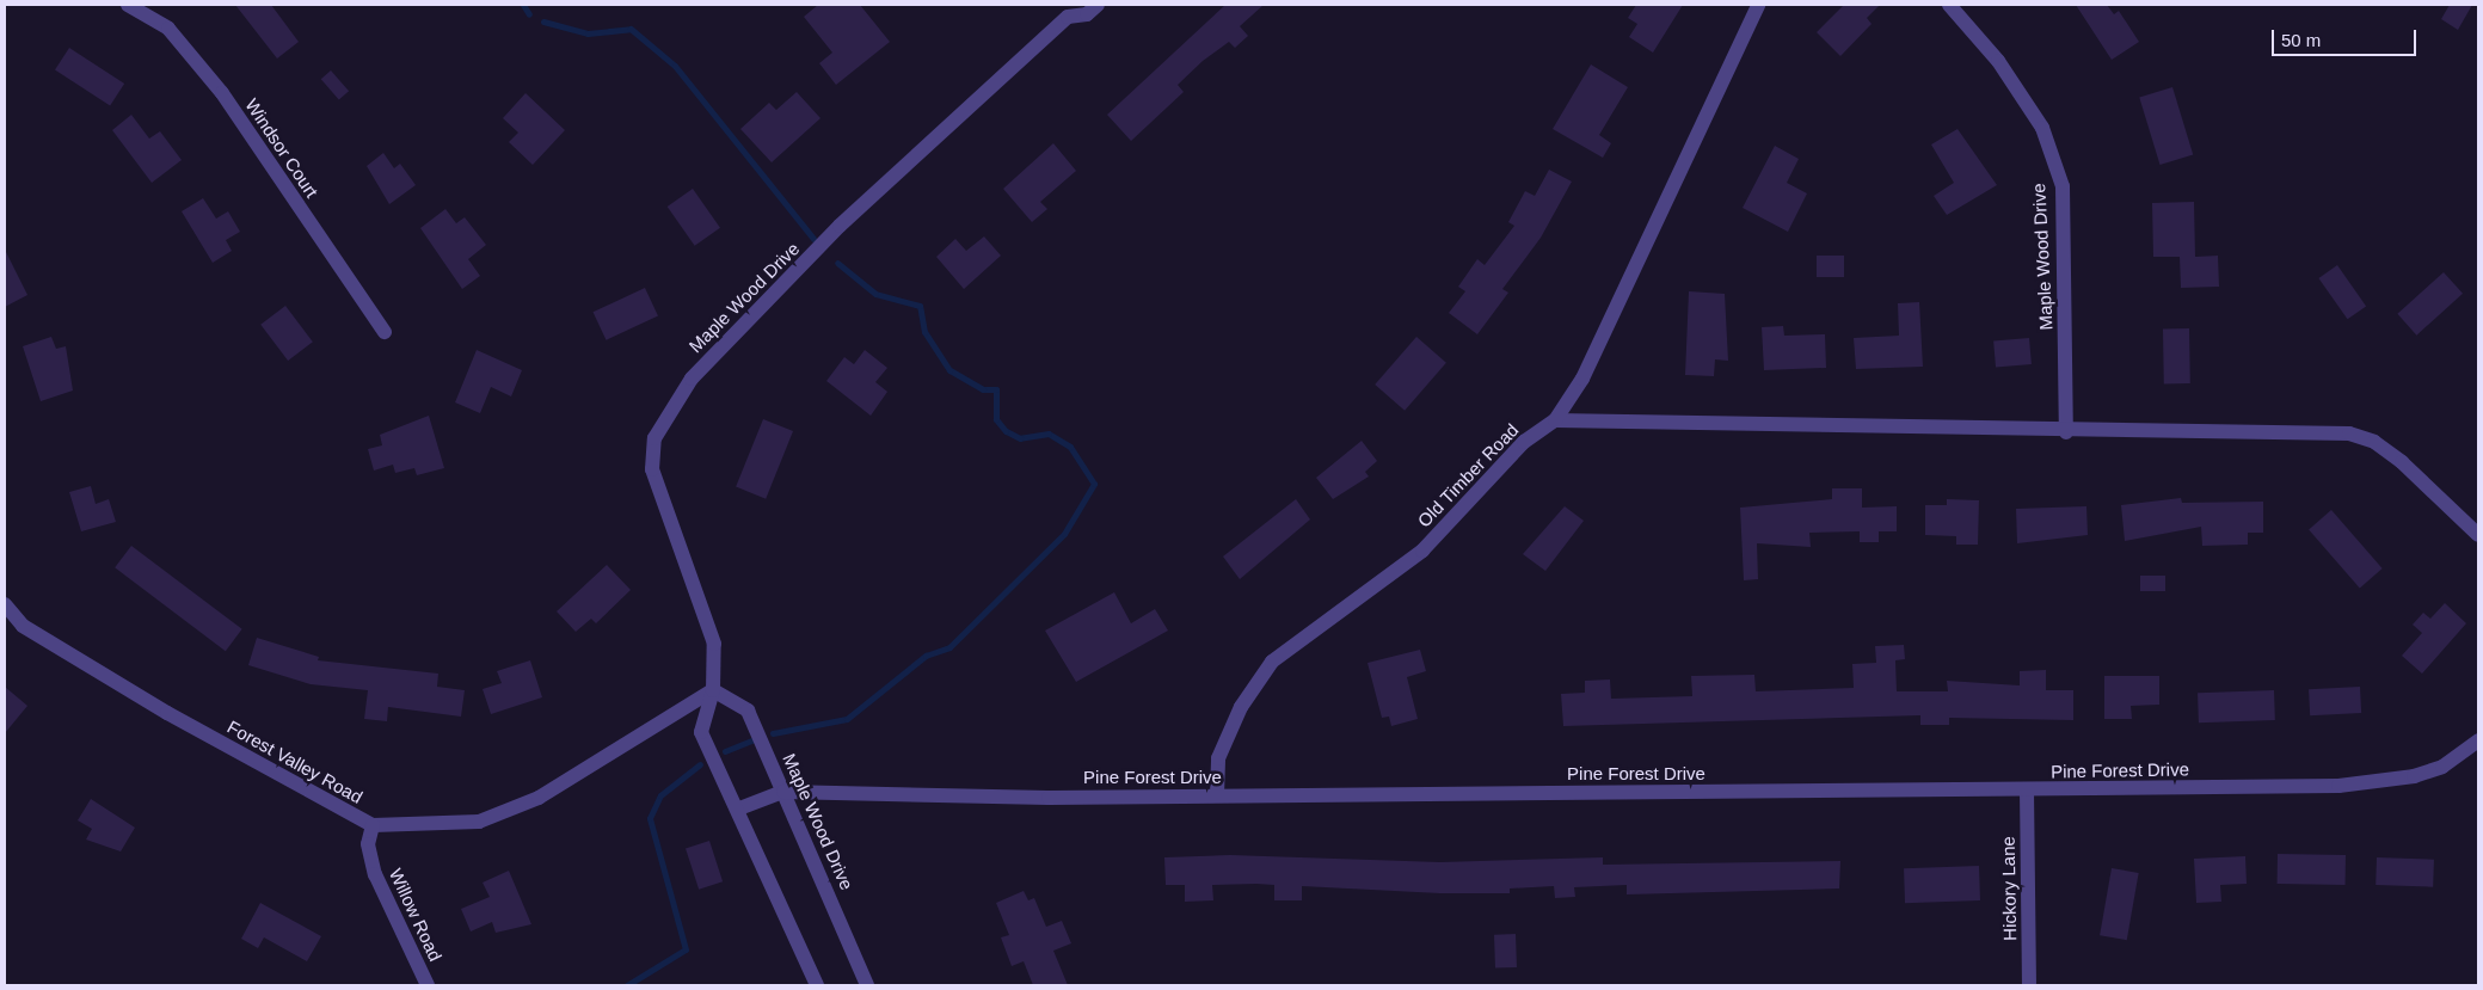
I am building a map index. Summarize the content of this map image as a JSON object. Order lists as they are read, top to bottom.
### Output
{
  "streets": {
    "street": [
      "Windsor Court",
      "Maple Wood Drive",
      "Old Timber Road",
      "Forest Valley Road",
      "Pine Forest Drive",
      "Hickory Lane",
      "Willow Road"
    ]
  },
  "crossings": [
    ["Maple Wood Drive", "Forest Valley Road"],
    ["Maple Wood Drive", "Pine Forest Drive"],
    ["Old Timber Road", "Pine Forest Drive"],
    ["Forest Valley Road", "Willow Road"],
    ["Pine Forest Drive", "Hickory Lane"]
  ],
  "scale_bar": "50 m"
}
